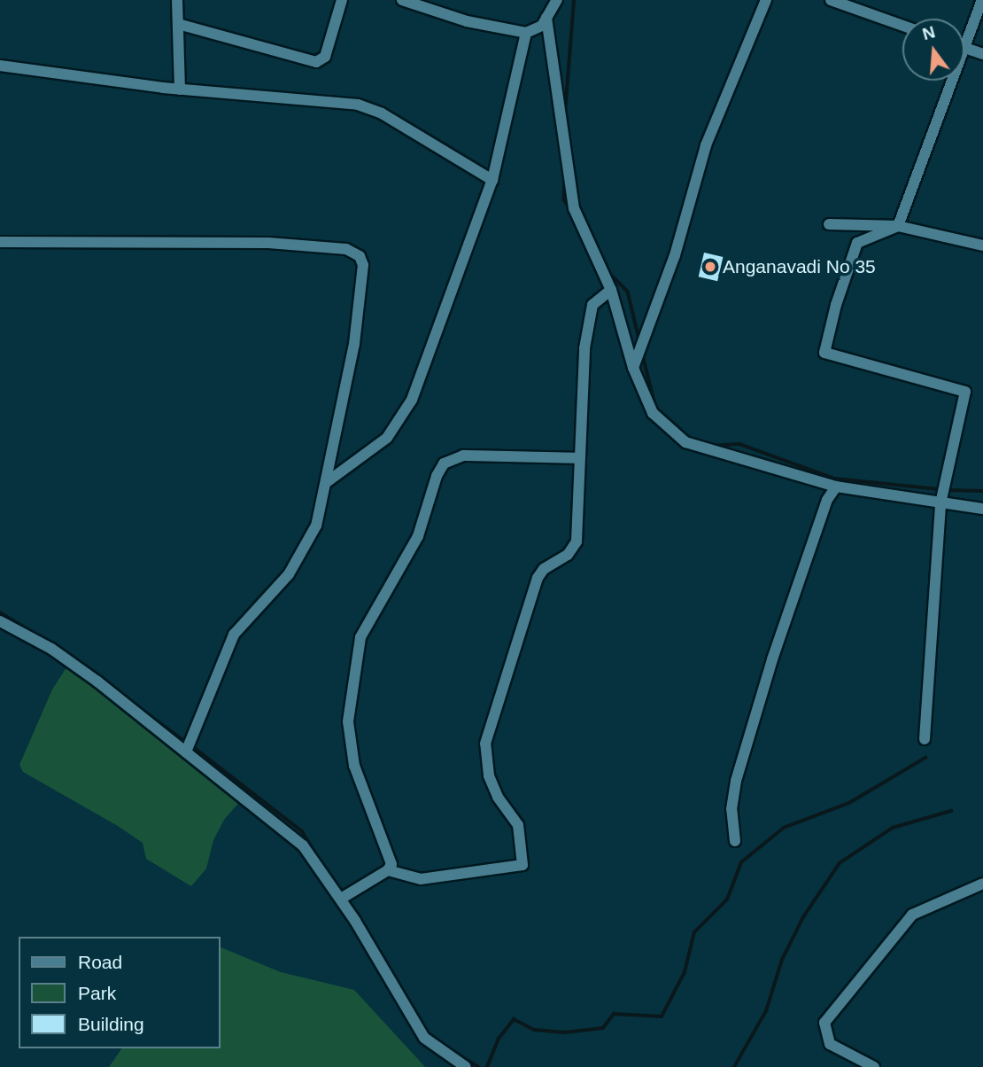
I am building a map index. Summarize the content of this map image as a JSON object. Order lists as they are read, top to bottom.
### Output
{
  "places": ["Anganavadi No 35"],
  "legend": ["Road", "Park", "Building"],
  "north": "top"
}
